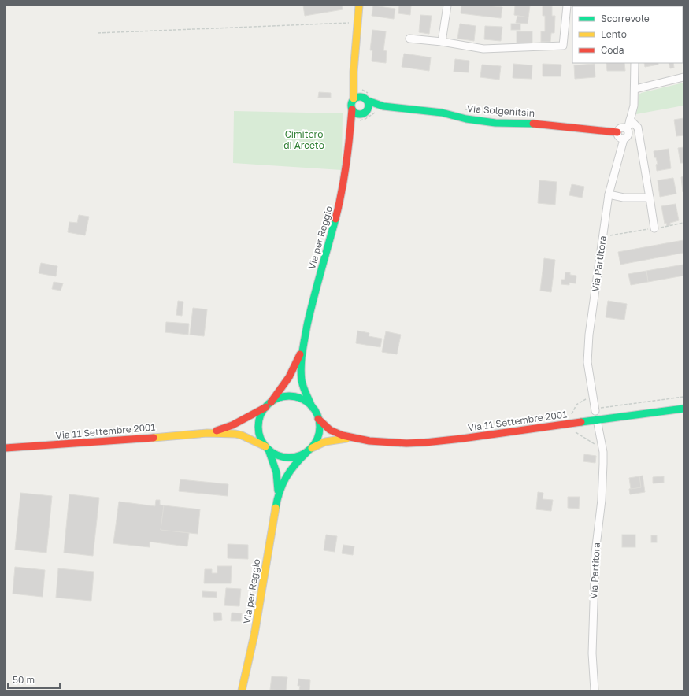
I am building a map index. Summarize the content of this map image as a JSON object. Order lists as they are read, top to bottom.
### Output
{
  "streets": {
    "street": [
      "Via Solgenitsin",
      "Via per Reggio",
      "Via Partitora",
      "Via 11 Settembre 2001"
    ]
  },
  "crossings": [
    ["Via Solgenitsin", "Via per Reggio"],
    ["Via Solgenitsin", "Via Partitora"],
    ["Via per Reggio", "Via 11 Settembre 2001"],
    ["Via Partitora", "Via 11 Settembre 2001"]
  ],
  "parks": ["Cimitero di Arceto"],
  "legend": ["Scorrevole", "Lento", "Coda"],
  "scale_bar": "50 m"
}
